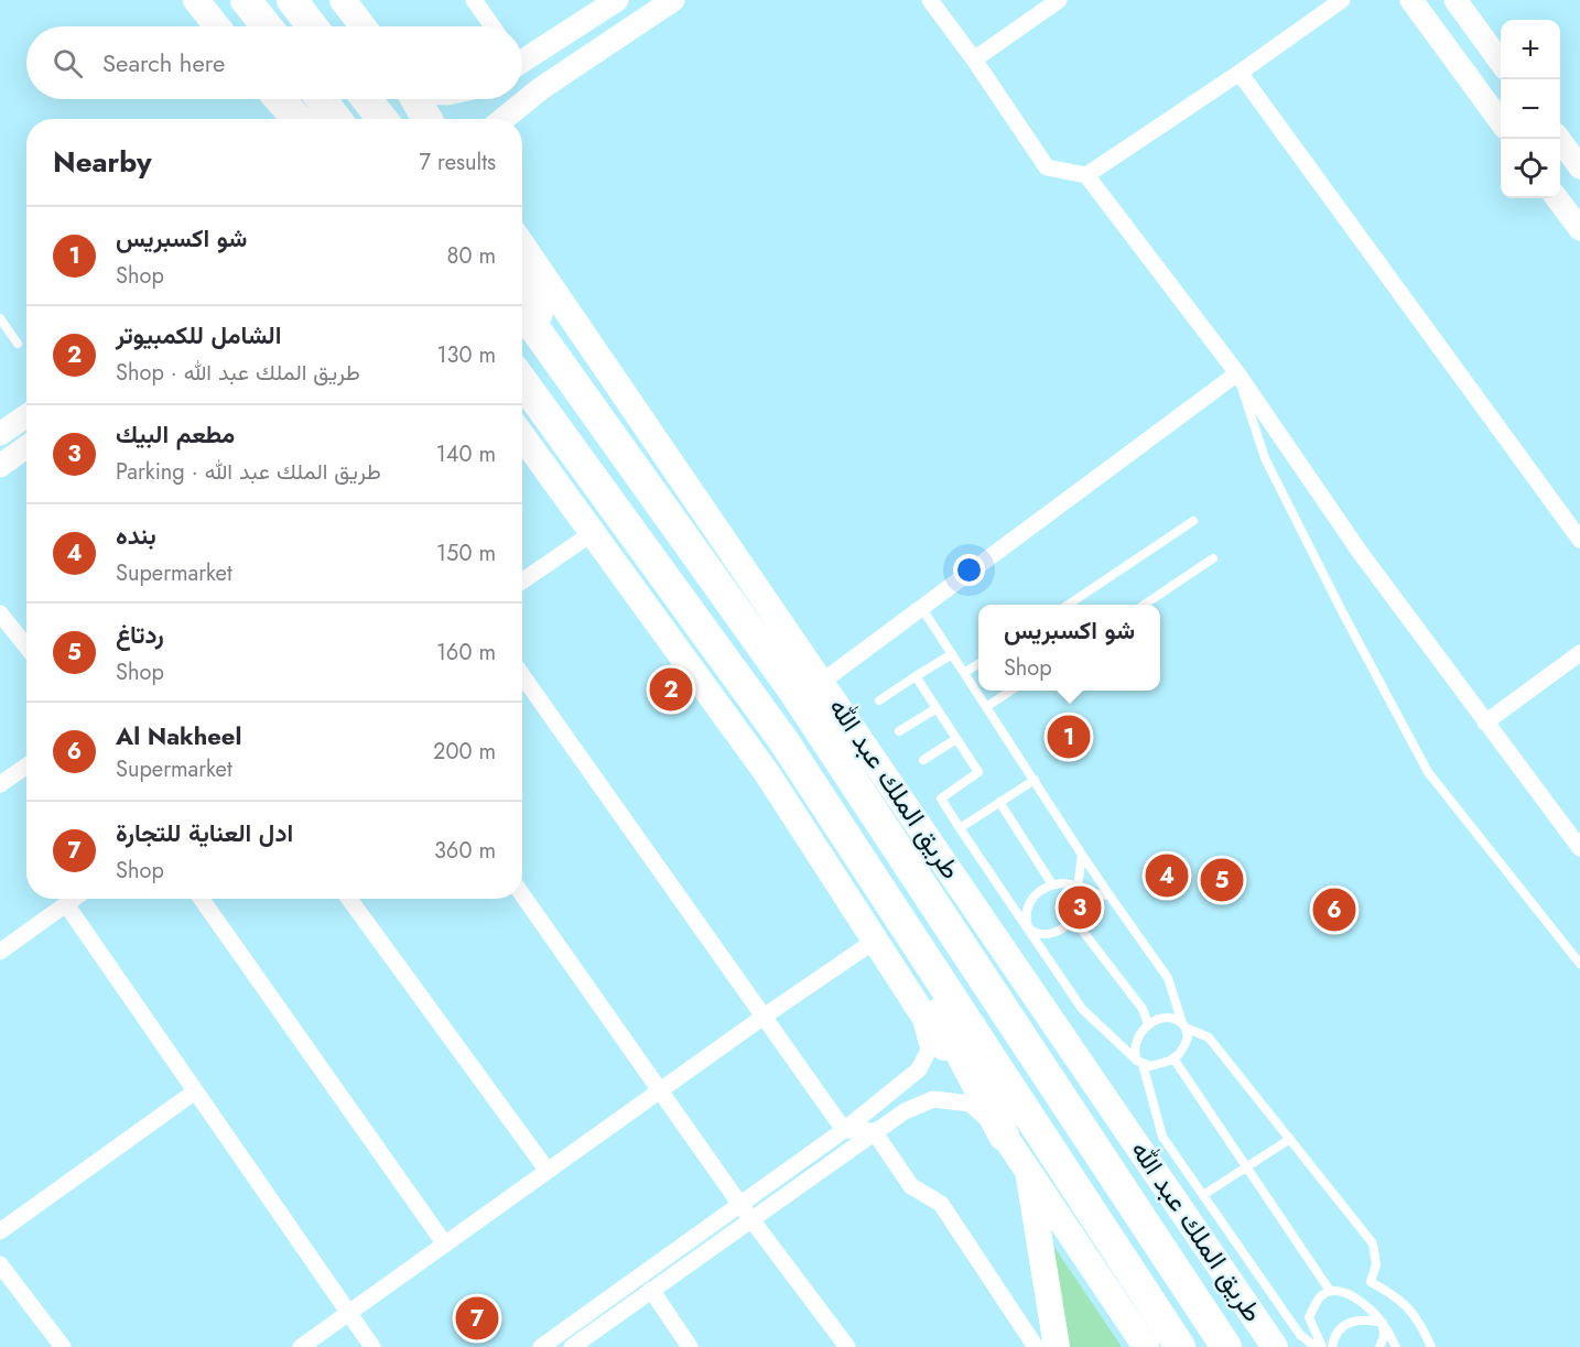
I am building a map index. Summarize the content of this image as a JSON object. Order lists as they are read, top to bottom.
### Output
{
  "streets": {
    "highway": ["طريق الملك عبد الله"]
  },
  "page": {
    "map_buttons": ["+", "−"],
    "search": "Search here",
    "heading": ["Nearby", "7 results"],
    "list": [
      {
        "mark": "1",
        "name": "شو اكسبريس",
        "note": "Shop",
        "value": "80 m"
      },
      {
        "mark": "2",
        "name": "الشامل للكمبيوتر",
        "note": "Shop · طريق الملك عبد الله",
        "value": "130 m"
      },
      {
        "mark": "3",
        "name": "مطعم البيك",
        "note": "Parking · طريق الملك عبد الله",
        "value": "140 m"
      },
      {
        "mark": "4",
        "name": "بنده",
        "note": "Supermarket",
        "value": "150 m"
      },
      {
        "mark": "5",
        "name": "ردتاغ",
        "note": "Shop",
        "value": "160 m"
      },
      {
        "mark": "6",
        "name": "Al Nakheel",
        "note": "Supermarket",
        "value": "200 m"
      },
      {
        "mark": "7",
        "name": "ادل العناية للتجارة",
        "note": "Shop",
        "value": "360 m"
      }
    ],
    "popup": ["شو اكسبريس", "Shop"],
    "pins": [
      "2",
      "1",
      "4",
      "5",
      "3",
      "6",
      "7"
    ]
  }
}
